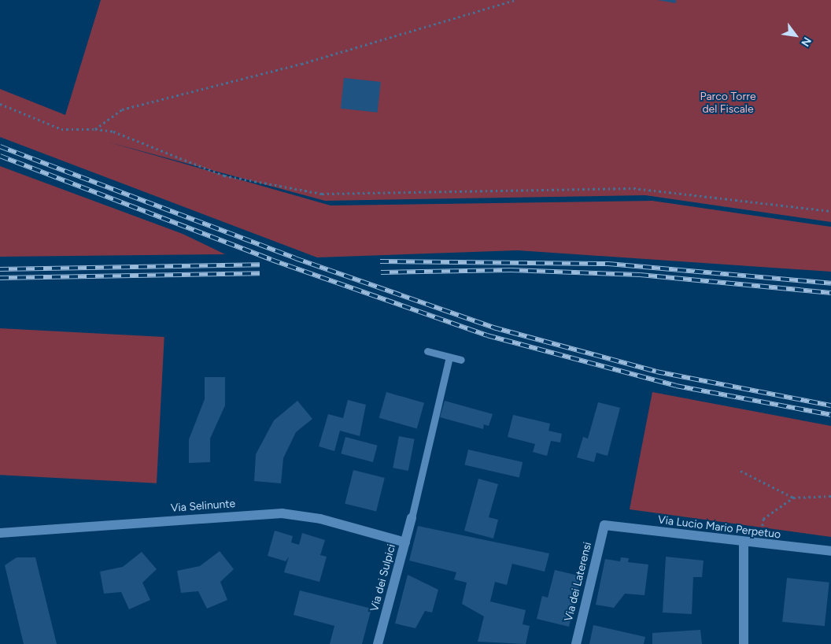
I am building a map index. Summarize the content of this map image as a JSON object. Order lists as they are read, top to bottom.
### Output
{
  "streets": {
    "street": [
      "Via Selinunte",
      "Via Lucio Mario Perpetuo",
      "Via dei Sulpici",
      "Via dei Laterensi"
    ]
  },
  "crossings": [
    ["Via Selinunte", "Via dei Sulpici"],
    ["Via Lucio Mario Perpetuo", "Via dei Laterensi"]
  ],
  "parks": ["Parco Torre del Fiscale"],
  "north": "bottom right"
}
